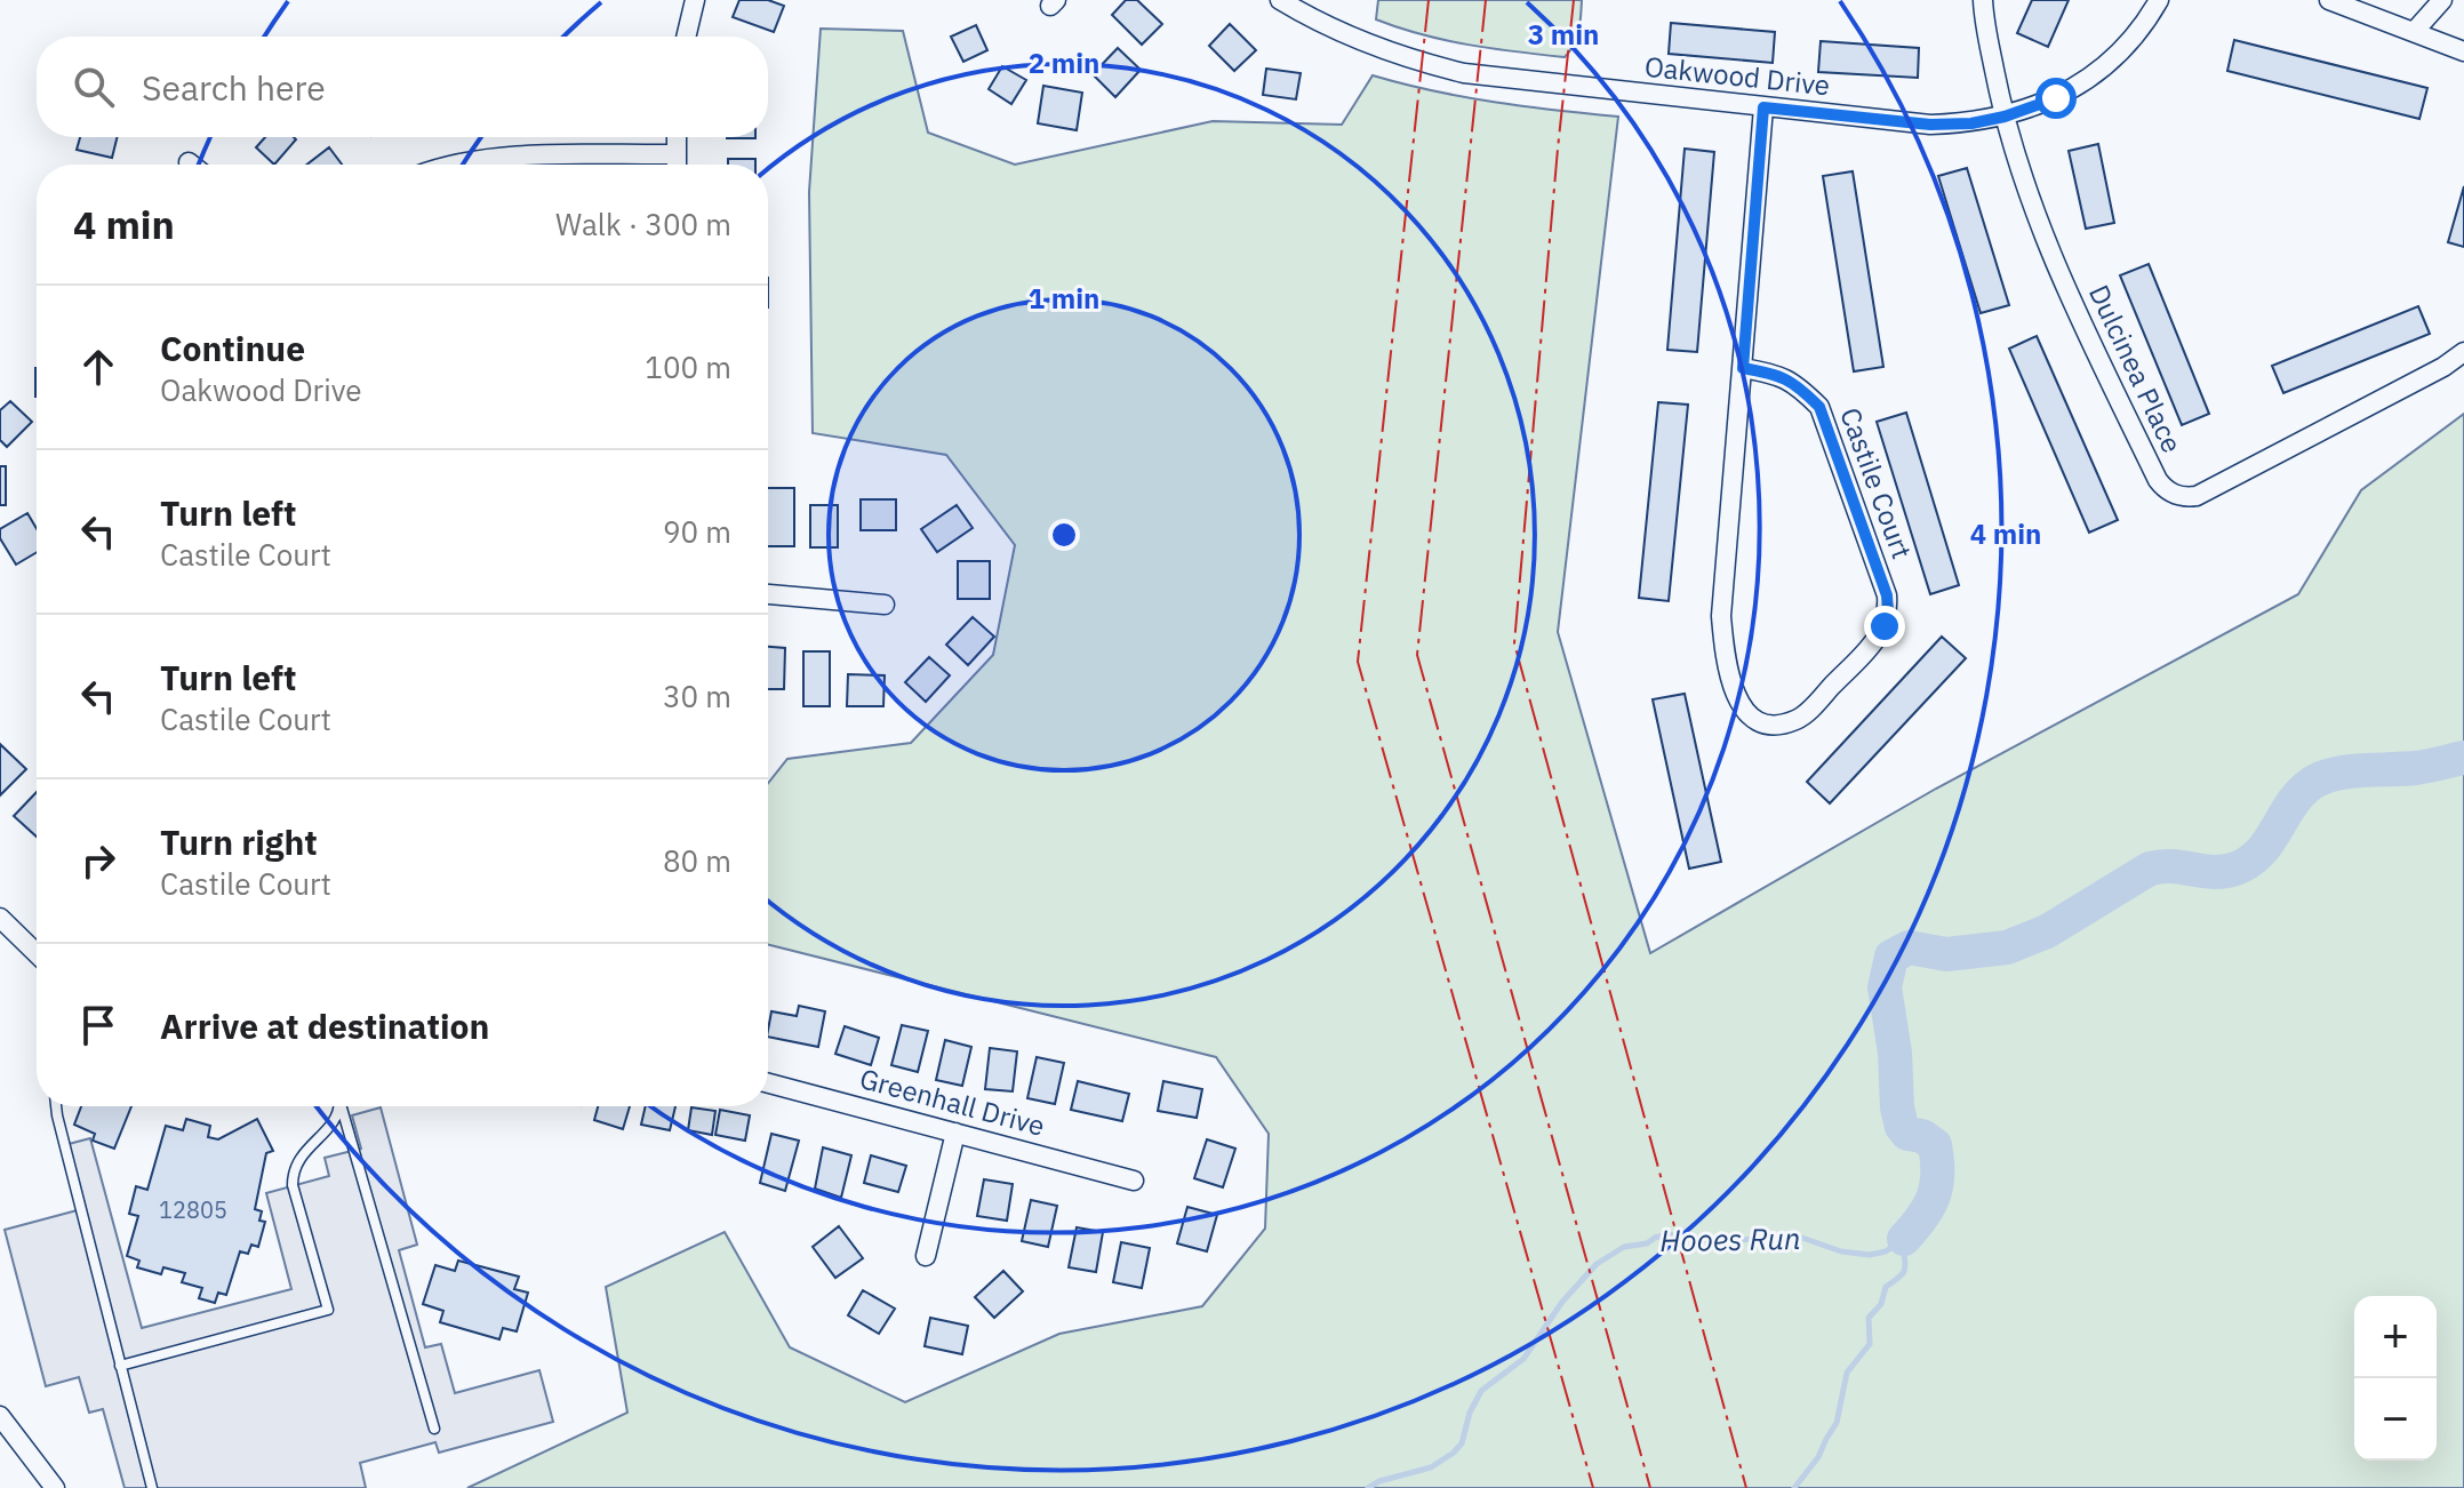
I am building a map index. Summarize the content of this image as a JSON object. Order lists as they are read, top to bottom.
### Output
{
  "streets": {
    "street": [
      "Oakwood Drive",
      "Dulcinea Place",
      "Castile Court",
      "Greenhall Drive"
    ]
  },
  "crossings": [
    ["Oakwood Drive", "Dulcinea Place"],
    ["Oakwood Drive", "Castile Court"]
  ],
  "water": ["Hooes Run"],
  "house_numbers": ["12805"],
  "page": {
    "search": "Search here",
    "heading": ["4 min", "Walk · 300 m"],
    "list": [
      ["Continue", "Oakwood Drive", "100 m"],
      ["Turn left", "Castile Court", "90 m"],
      ["Turn left", "Castile Court", "30 m"],
      ["Turn right", "Castile Court", "80 m"],
      "Arrive at destination"
    ],
    "map_buttons": ["+", "−"]
  },
  "rings": [
    "3 min",
    "2 min",
    "1 min",
    "4 min"
  ]
}
